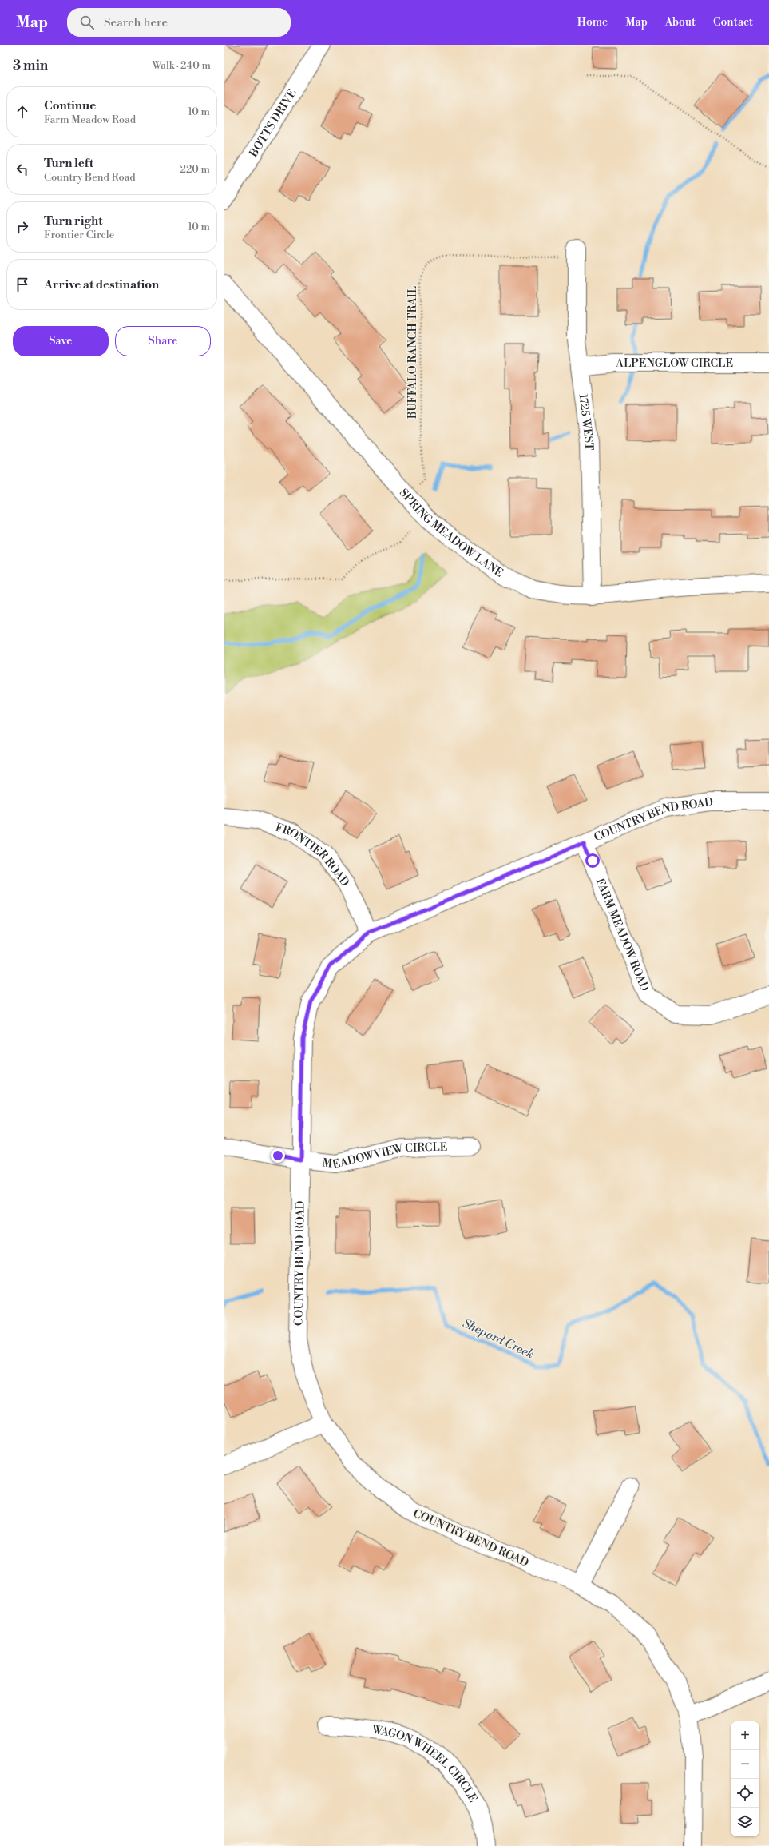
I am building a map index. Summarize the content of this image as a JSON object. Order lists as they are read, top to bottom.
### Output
{
  "streets": {
    "street": [
      "BOTTS DRIVE",
      "ALPENGLOW CIRCLE",
      "1725 WEST",
      "SPRING MEADOW LANE",
      "COUNTRY BEND ROAD",
      "FRONTIER ROAD",
      "FARM MEADOW ROAD",
      "MEADOWVIEW CIRCLE",
      "WAGON WHEEL CIRCLE"
    ],
    "path": ["BUFFALO RANCH TRAIL"]
  },
  "crossings": [
    ["BUFFALO RANCH TRAIL", "1725 WEST"],
    ["ALPENGLOW CIRCLE", "1725 WEST"],
    ["1725 WEST", "SPRING MEADOW LANE"],
    ["COUNTRY BEND ROAD", "FRONTIER ROAD"],
    ["COUNTRY BEND ROAD", "FARM MEADOW ROAD"],
    ["COUNTRY BEND ROAD", "MEADOWVIEW CIRCLE"]
  ],
  "water": ["Shepard Creek"],
  "page": {
    "header": "Map",
    "search": "Search here",
    "nav": [
      "Home",
      "Map",
      "About",
      "Contact"
    ],
    "heading": ["3 min", "Walk · 240 m"],
    "list": [
      ["Continue", "Farm Meadow Road", "10 m"],
      ["Turn left", "Country Bend Road", "220 m"],
      ["Turn right", "Frontier Circle", "10 m"],
      "Arrive at destination"
    ],
    "buttons": ["Save", "Share"],
    "map_buttons": ["+", "−"]
  }
}
